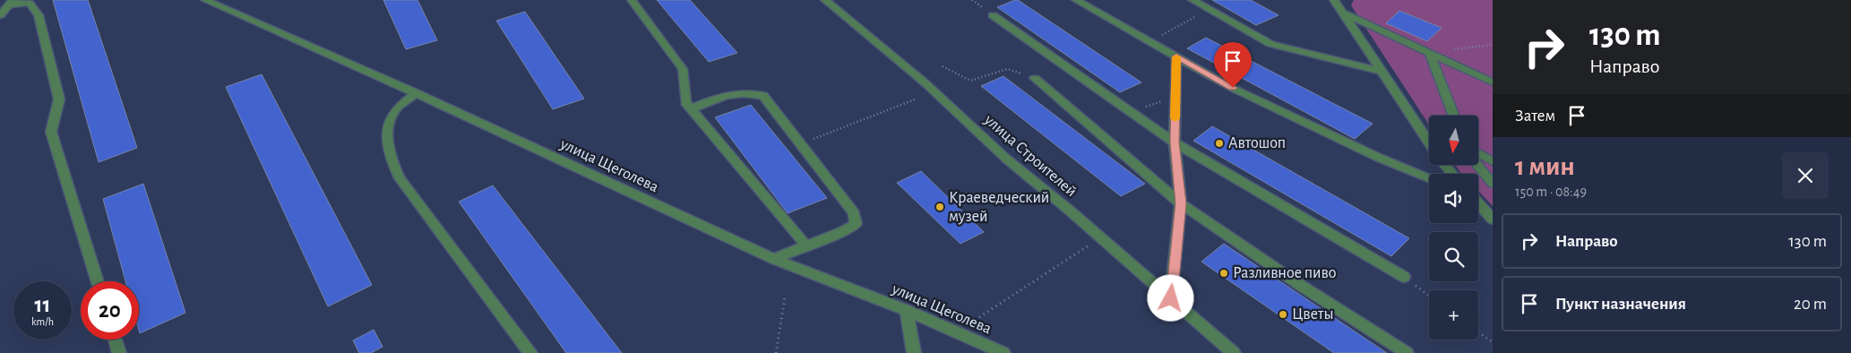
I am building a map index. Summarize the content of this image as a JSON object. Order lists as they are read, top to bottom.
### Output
{
  "streets": {
    "street": ["улица Строителей", "улица Щеголева"]
  },
  "places": [
    "Автошоп",
    "Краеведческий музей",
    "Разливное пиво",
    "Цветы"
  ],
  "north": "bottom",
  "page": {
    "turn": ["130 m", "Направо"],
    "then": "Затем",
    "map_buttons": "+",
    "heading": ["1 мин", "150 m · 08:49"],
    "list": [
      {
        "name": "Направо",
        "value": "130 m"
      },
      {
        "name": "Пункт назначения",
        "value": "20 m"
      }
    ],
    "speed": "11 km/h",
    "limit": "20"
  }
}
